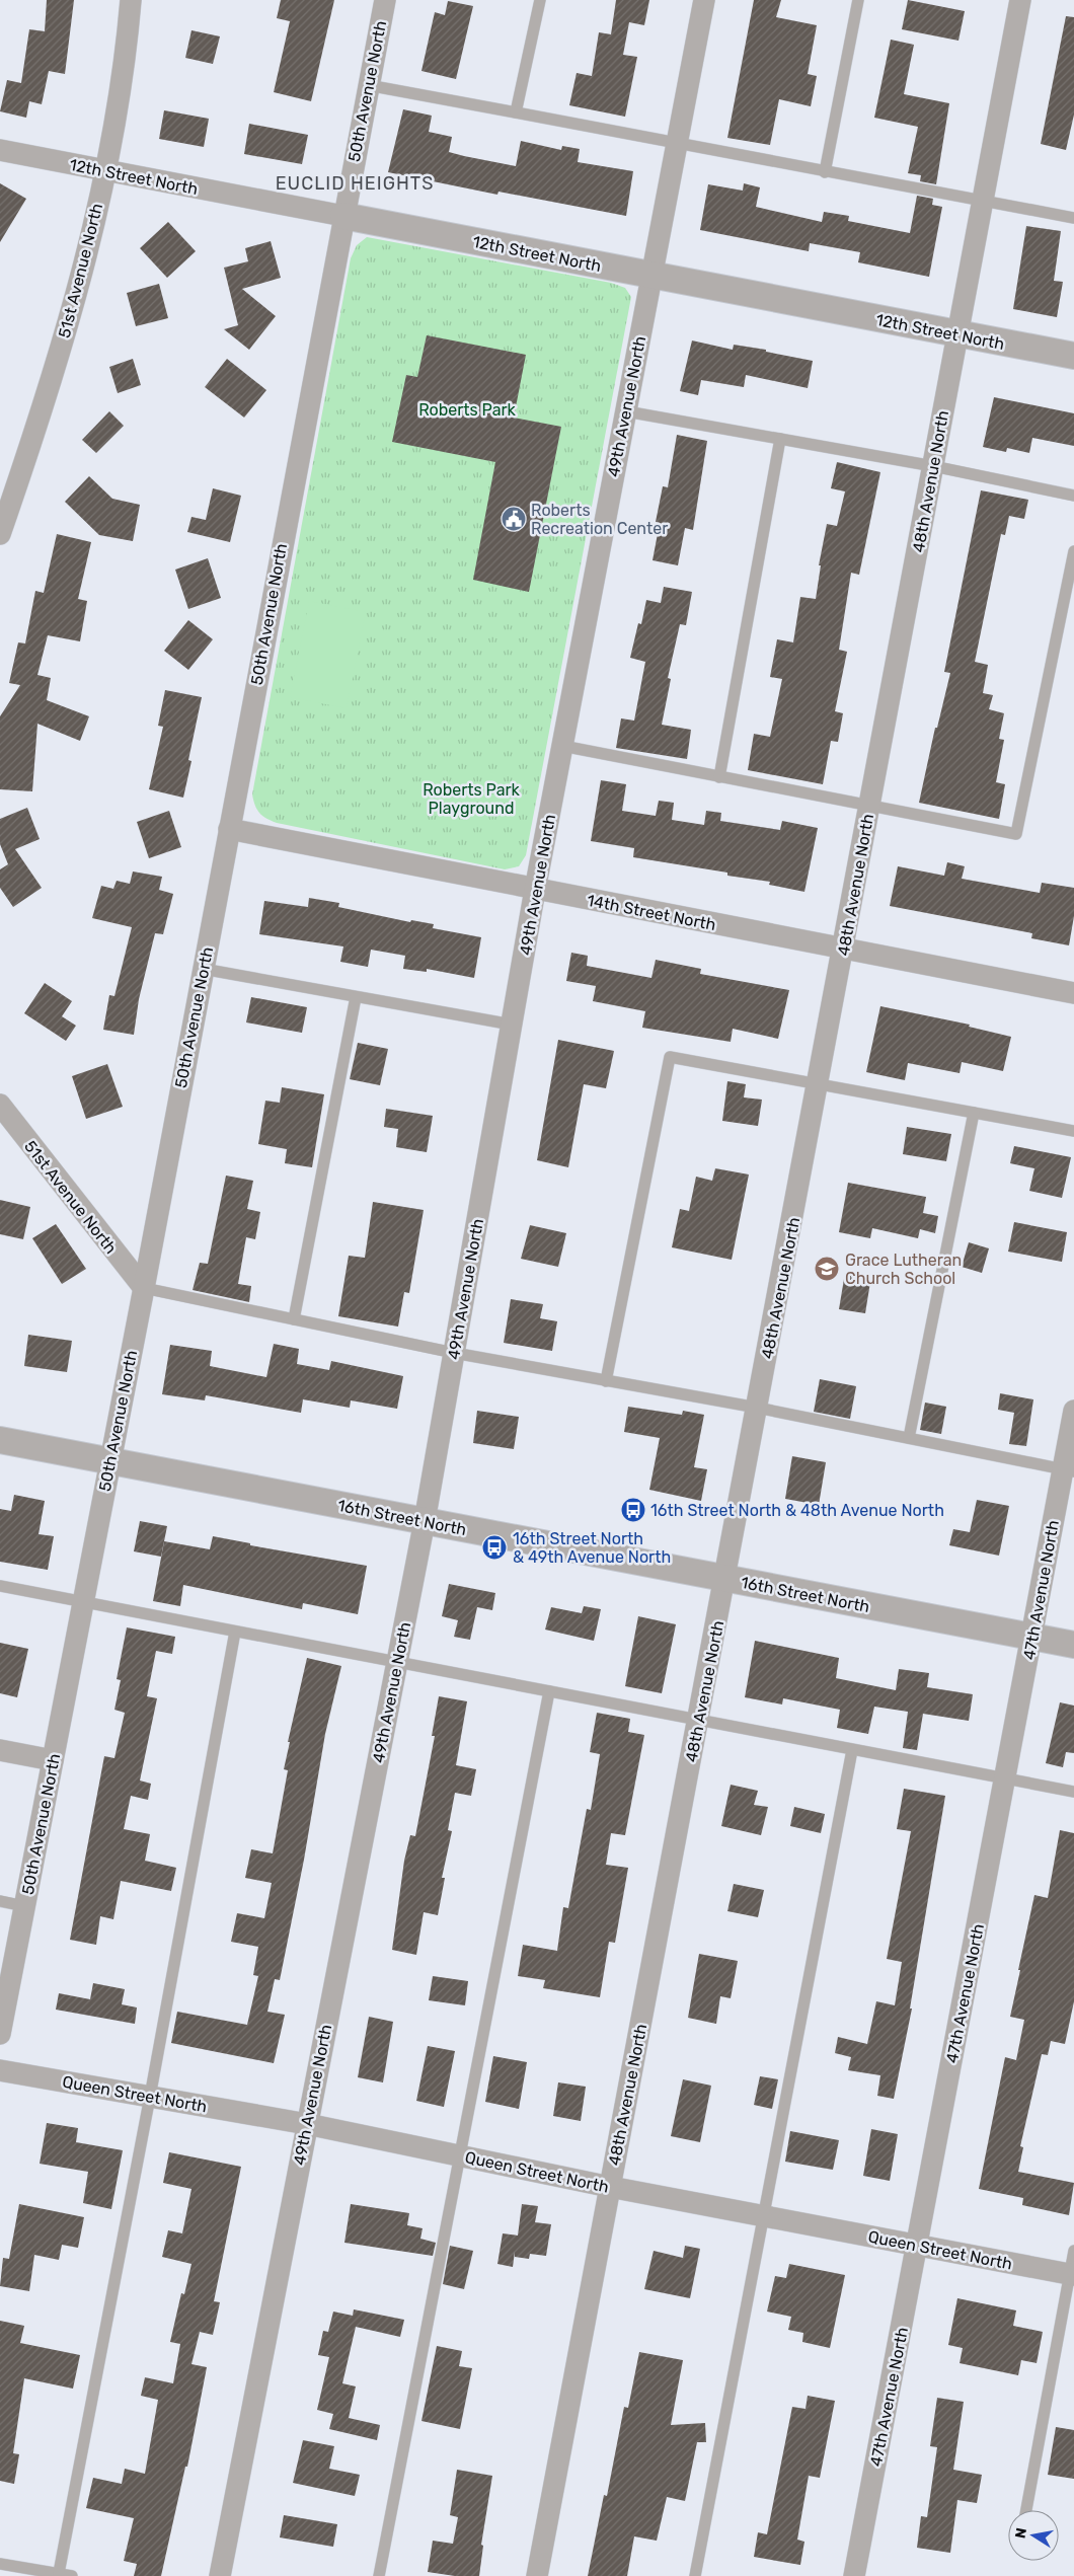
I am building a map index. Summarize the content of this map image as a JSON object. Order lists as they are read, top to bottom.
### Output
{
  "streets": {
    "street": [
      "50th Avenue North",
      "12th Street North",
      "51st Avenue North",
      "49th Avenue North",
      "48th Avenue North",
      "14th Street North",
      "16th Street North",
      "47th Avenue North",
      "Queen Street North"
    ]
  },
  "crossings": [
    ["50th Avenue North", "12th Street North"],
    ["50th Avenue North", "51st Avenue North"],
    ["50th Avenue North", "14th Street North"],
    ["50th Avenue North", "16th Street North"],
    ["12th Street North", "51st Avenue North"],
    ["12th Street North", "49th Avenue North"],
    ["12th Street North", "48th Avenue North"],
    ["49th Avenue North", "14th Street North"],
    ["49th Avenue North", "16th Street North"],
    ["49th Avenue North", "Queen Street North"],
    ["48th Avenue North", "14th Street North"],
    ["48th Avenue North", "16th Street North"],
    ["48th Avenue North", "Queen Street North"],
    ["16th Street North", "47th Avenue North"],
    ["47th Avenue North", "Queen Street North"]
  ],
  "districts": ["EUCLID HEIGHTS"],
  "parks": ["Roberts Park", "Roberts Park Playground"],
  "places": {
    "public building": ["Roberts Recreation Center"],
    "school or university": ["Grace Lutheran Church School"],
    "bus stop": ["16th Street North & 48th Avenue North", "16th Street North & 49th Avenue North"]
  },
  "north": "left"
}
